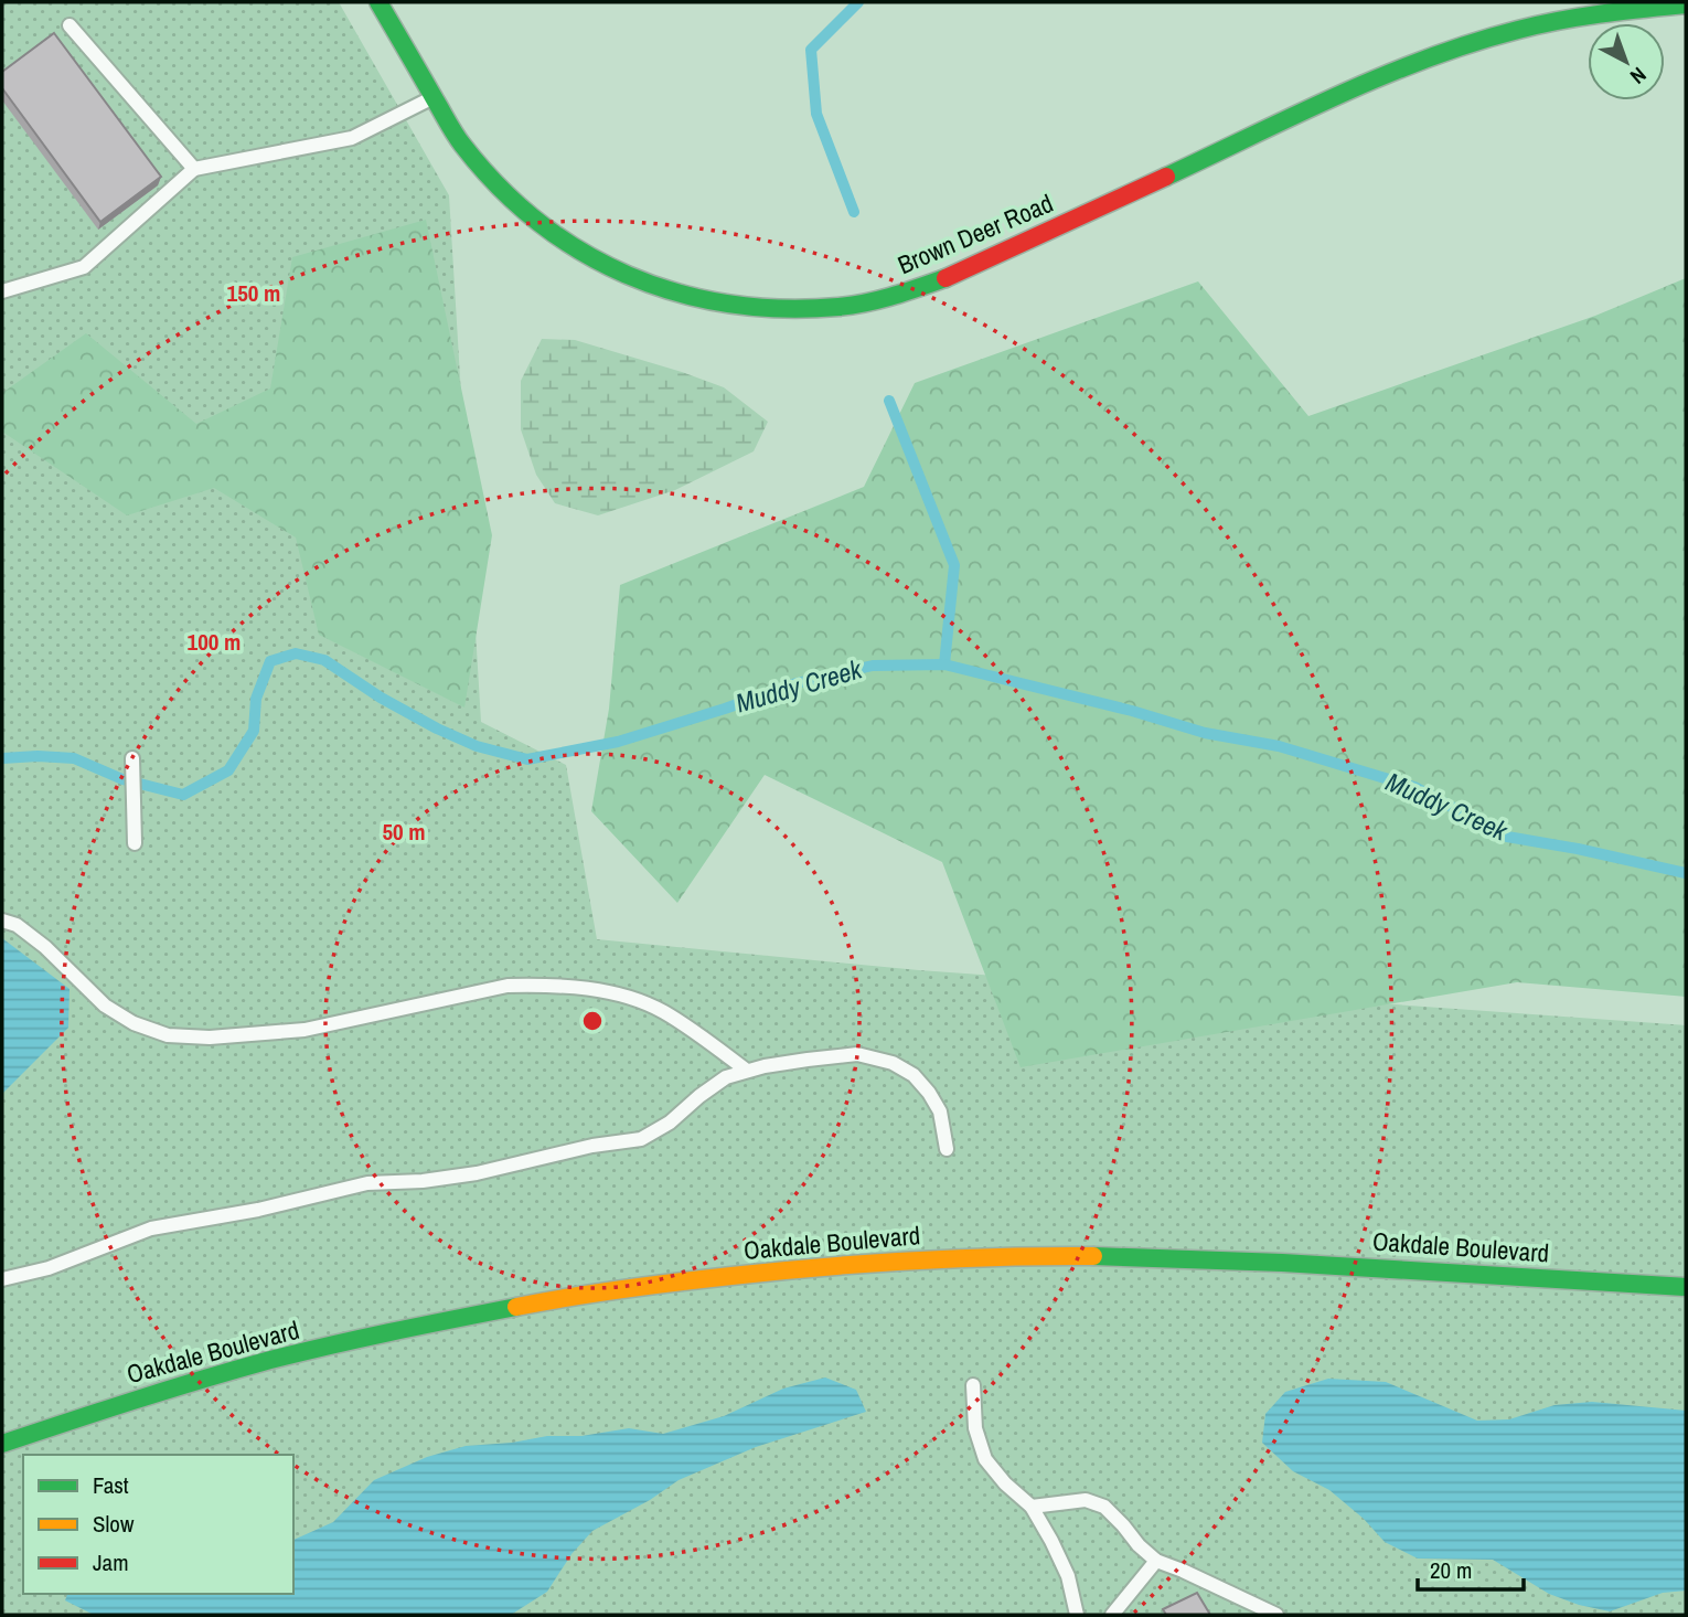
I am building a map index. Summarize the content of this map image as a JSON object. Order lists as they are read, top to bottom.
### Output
{
  "streets": {
    "main road": ["Brown Deer Road", "Oakdale Boulevard"]
  },
  "water": ["Muddy Creek"],
  "legend": ["Fast", "Slow", "Jam"],
  "scale_bar": "20 m",
  "north": "bottom right",
  "rings": ["150 m", "100 m", "50 m"]
}
